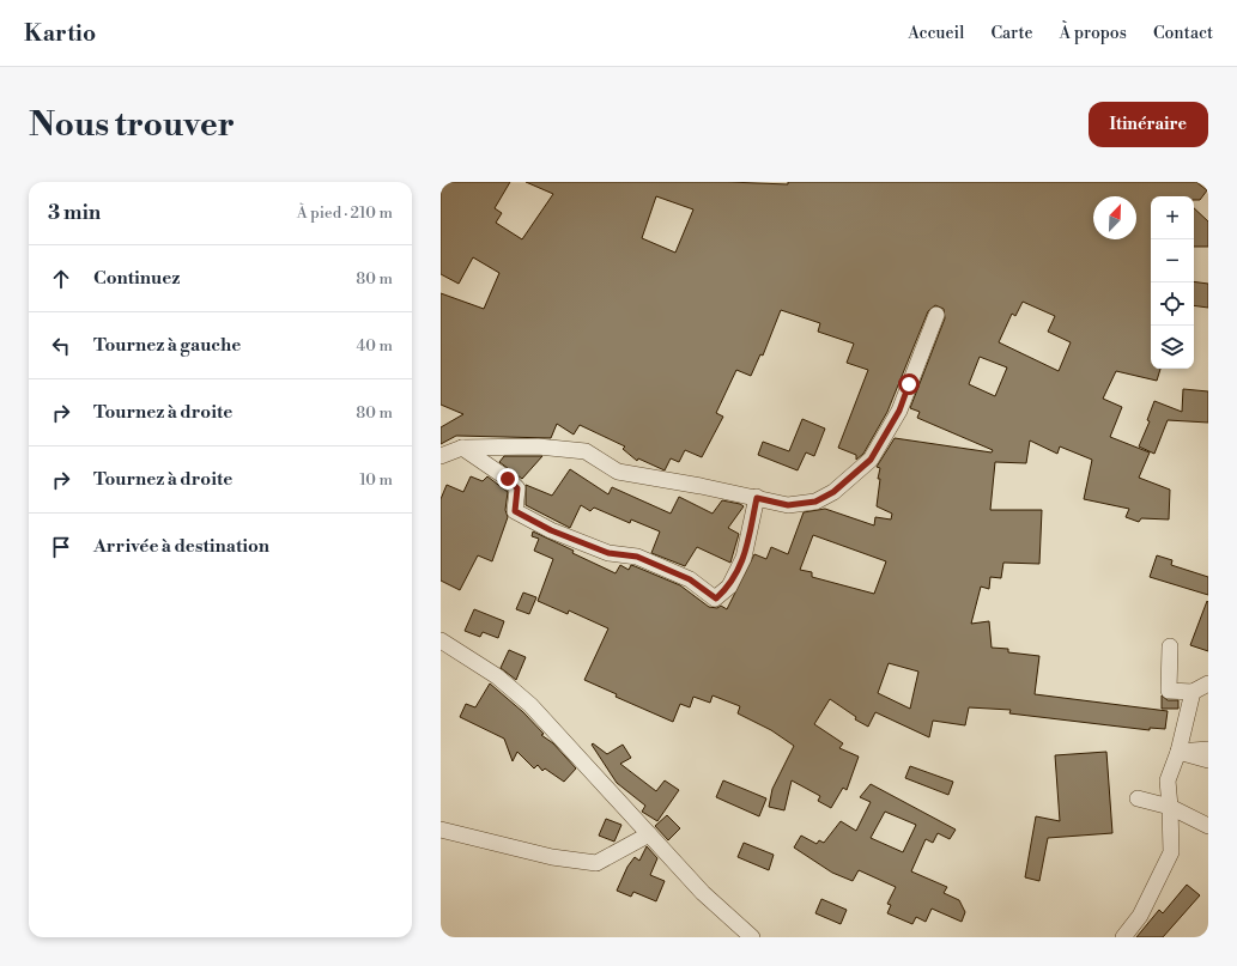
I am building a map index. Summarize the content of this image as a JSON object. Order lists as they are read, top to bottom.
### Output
{
  "north": "top right",
  "page": {
    "header": "Kartio",
    "nav": [
      "Accueil",
      "Carte",
      "À propos",
      "Contact"
    ],
    "buttons": "Itinéraire",
    "title": "Nous trouver",
    "heading": ["3 min", "À pied · 210 m"],
    "map_buttons": ["+", "−"],
    "list": [
      ["Continuez", "80 m"],
      ["Tournez à gauche", "40 m"],
      ["Tournez à droite", "80 m"],
      ["Tournez à droite", "10 m"],
      "Arrivée à destination"
    ]
  }
}
